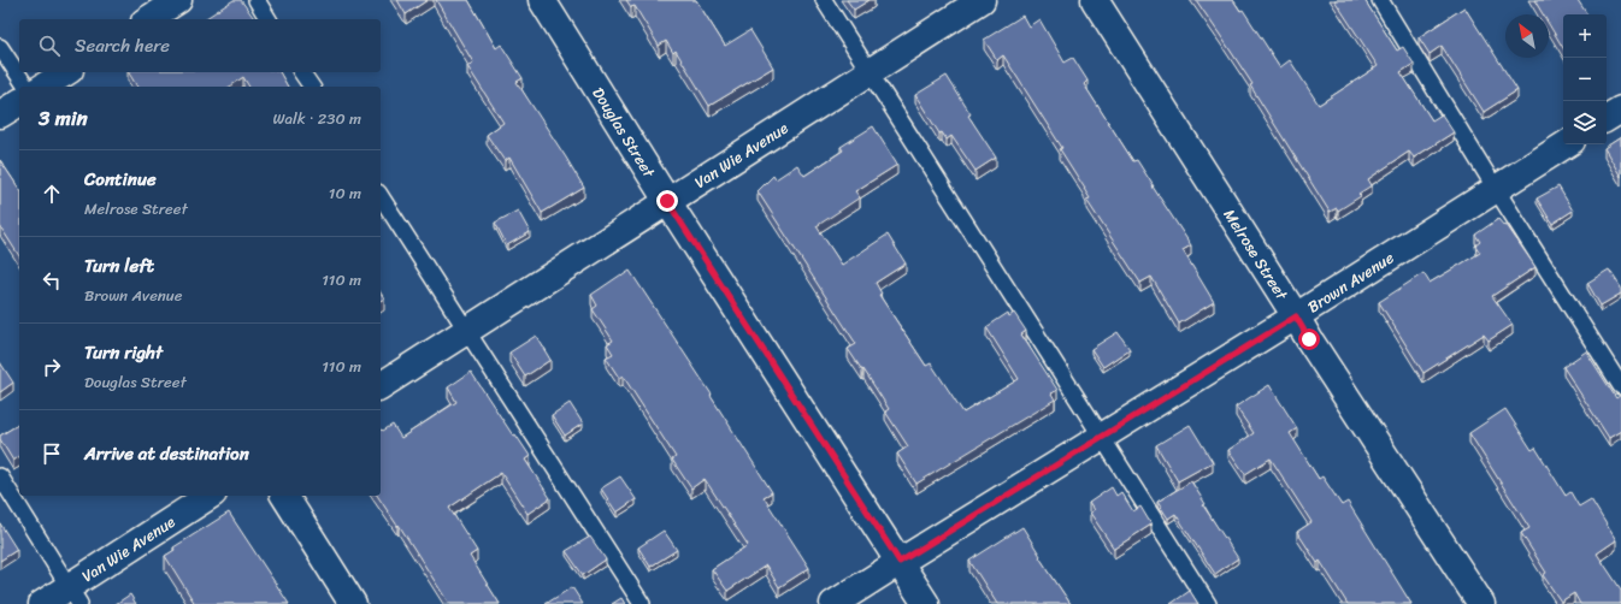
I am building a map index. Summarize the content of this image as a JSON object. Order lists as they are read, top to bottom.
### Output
{
  "streets": {
    "street": [
      "Douglas Street",
      "Van Wie Avenue",
      "Melrose Street",
      "Brown Avenue"
    ]
  },
  "crossings": [
    ["Douglas Street", "Van Wie Avenue"],
    ["Douglas Street", "Brown Avenue"],
    ["Melrose Street", "Brown Avenue"]
  ],
  "north": "top left",
  "page": {
    "map_buttons": ["+", "−"],
    "search": "Search here",
    "heading": ["3 min", "Walk · 230 m"],
    "list": [
      ["Continue", "Melrose Street", "10 m"],
      ["Turn left", "Brown Avenue", "110 m"],
      ["Turn right", "Douglas Street", "110 m"],
      "Arrive at destination"
    ]
  }
}
